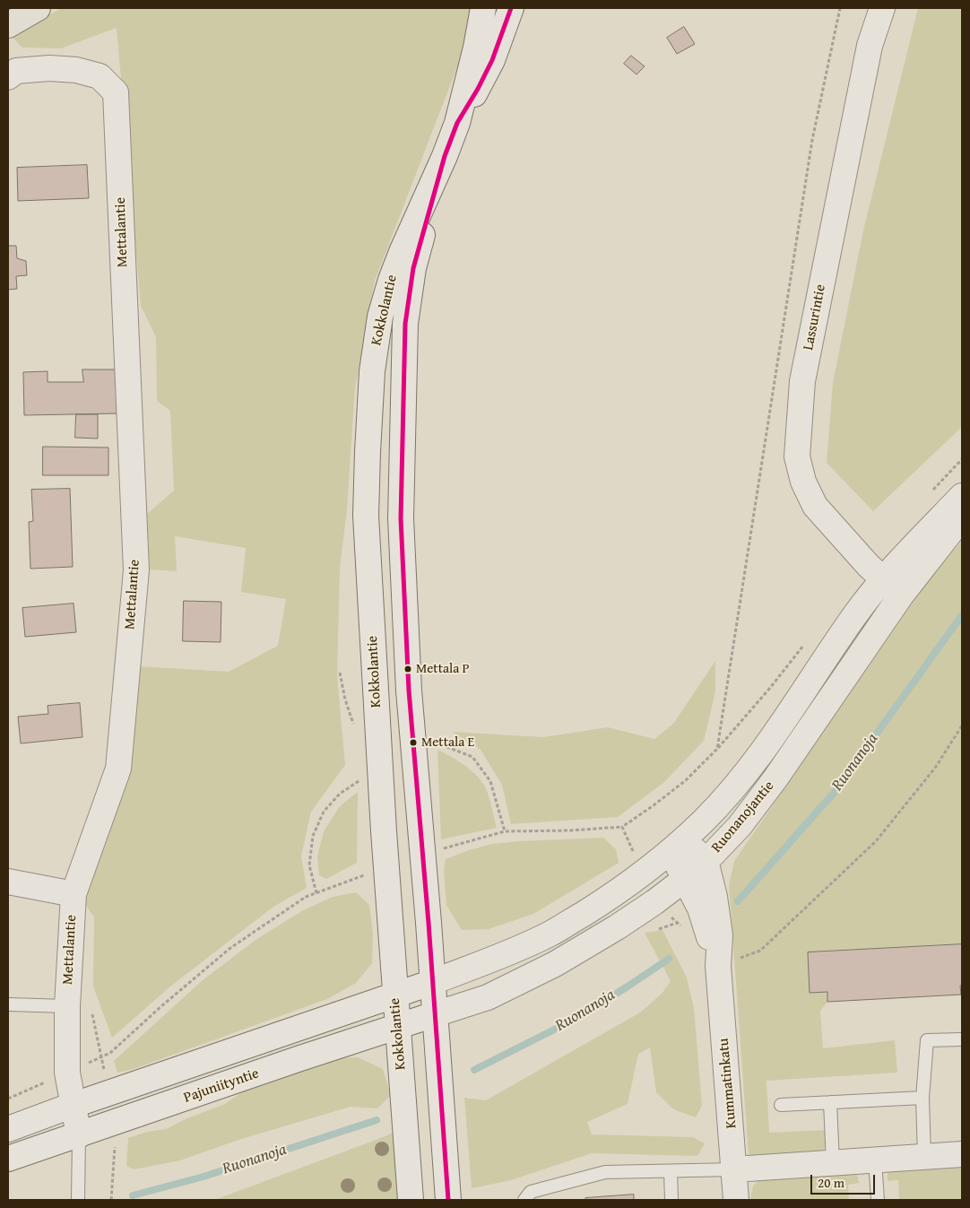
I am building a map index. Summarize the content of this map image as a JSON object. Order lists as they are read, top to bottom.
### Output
{
  "streets": {
    "street": [
      "Mettalantie",
      "Kokkolantie",
      "Lassurintie",
      "Ruonanojantie",
      "Kummatinkatu",
      "Pajuniityntie"
    ]
  },
  "crossings": [
    ["Mettalantie", "Pajuniityntie"],
    ["Kokkolantie", "Ruonanojantie"],
    ["Kokkolantie", "Pajuniityntie"],
    ["Lassurintie", "Ruonanojantie"],
    ["Ruonanojantie", "Kummatinkatu"],
    ["Ruonanojantie", "Pajuniityntie"]
  ],
  "water": ["Ruonanoja"],
  "places": ["Mettala P", "Mettala E"],
  "scale_bar": "20 m"
}
